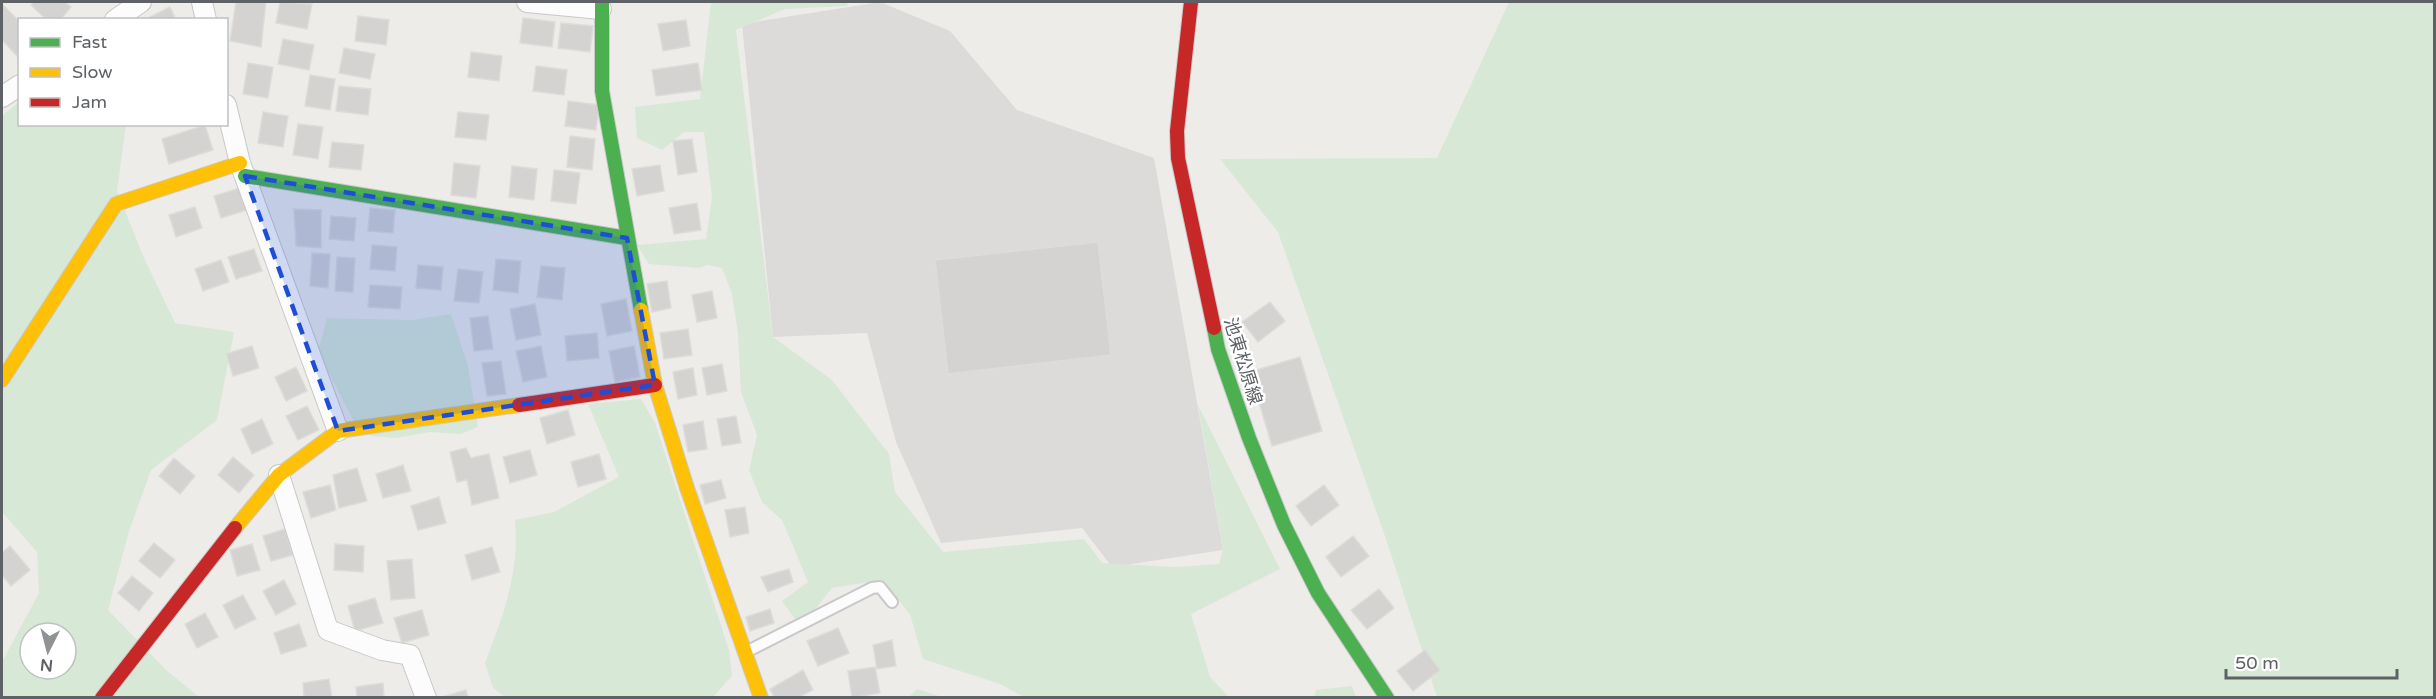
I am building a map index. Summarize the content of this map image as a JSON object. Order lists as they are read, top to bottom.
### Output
{
  "streets": {
    "street": ["池東松原線"]
  },
  "legend": ["Fast", "Slow", "Jam"],
  "scale_bar": "50 m",
  "north": "bottom"
}
